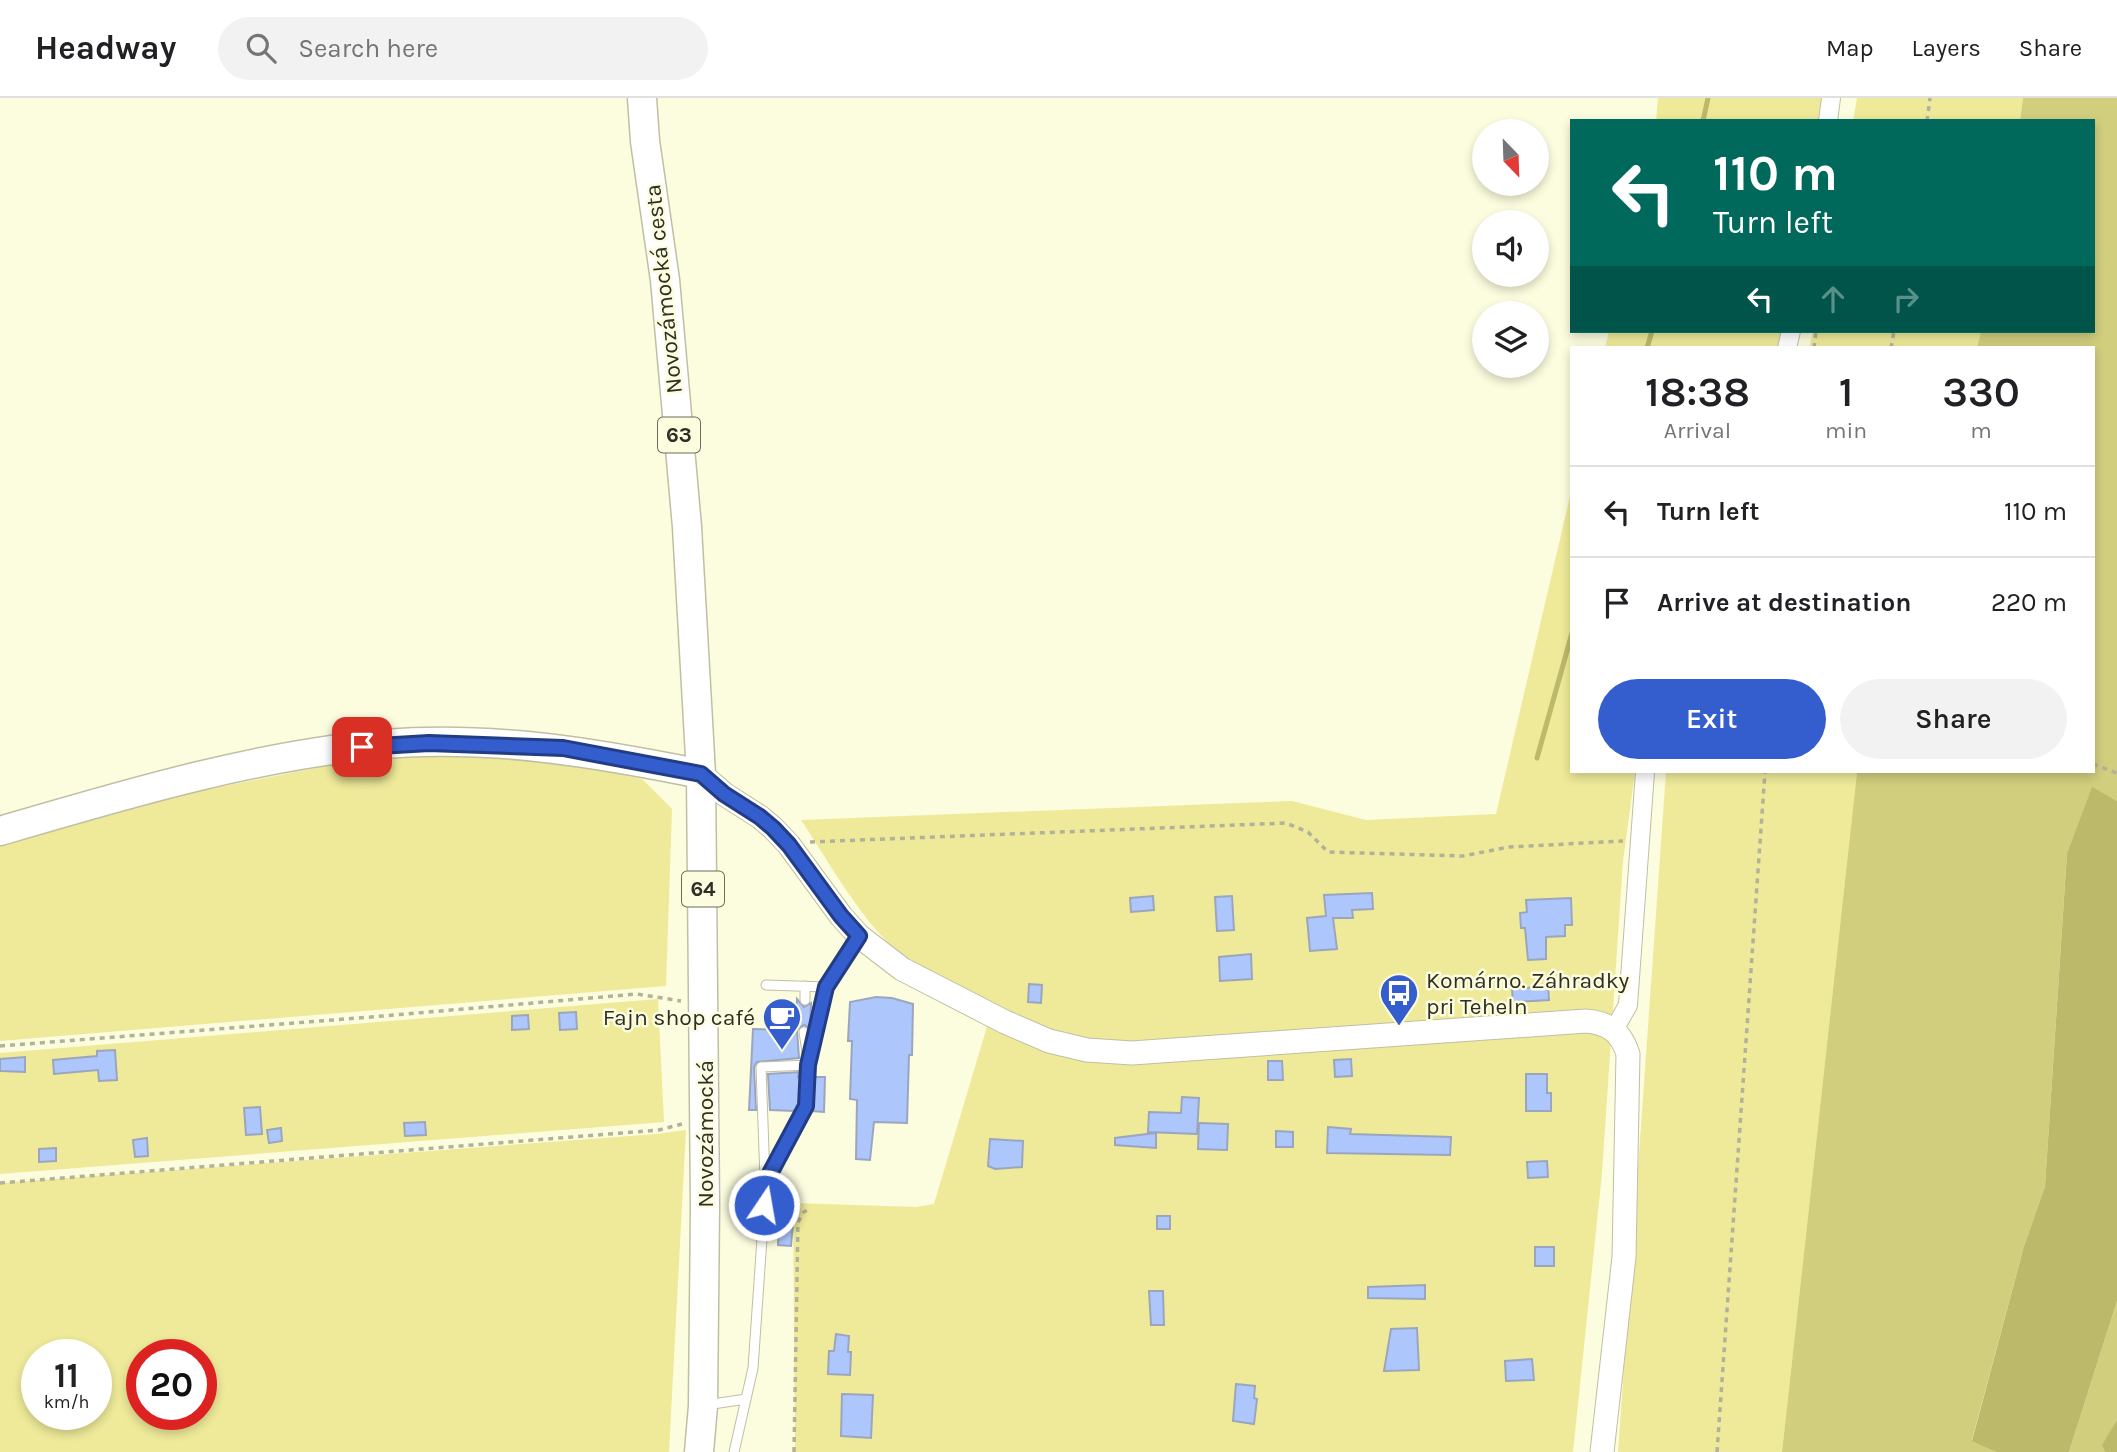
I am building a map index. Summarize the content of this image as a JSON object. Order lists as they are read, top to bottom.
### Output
{
  "streets": {
    "main road": [
      "Novozámocká cesta",
      "63",
      "64",
      "Novozámocká"
    ]
  },
  "crossings": [
    ["Novozámocká cesta", "Novozámocká"]
  ],
  "places": {
    "bus stop": ["Komárno. Záhradky pri Teheln"],
    "cafe": ["Fajn shop café"]
  },
  "north": "bottom right",
  "page": {
    "header": "Headway",
    "search": "Search here",
    "nav": ["Map", "Layers", "Share"],
    "turn": ["110 m", "Turn left"],
    "eta": [
      "18:38",
      "Arrival",
      "1",
      "min",
      "330",
      "m"
    ],
    "list": [
      {
        "name": "Turn left",
        "value": "110 m"
      },
      {
        "name": "Arrive at destination",
        "value": "220 m"
      }
    ],
    "buttons": ["Exit", "Share"],
    "speed": "11 km/h",
    "limit": "20"
  }
}
